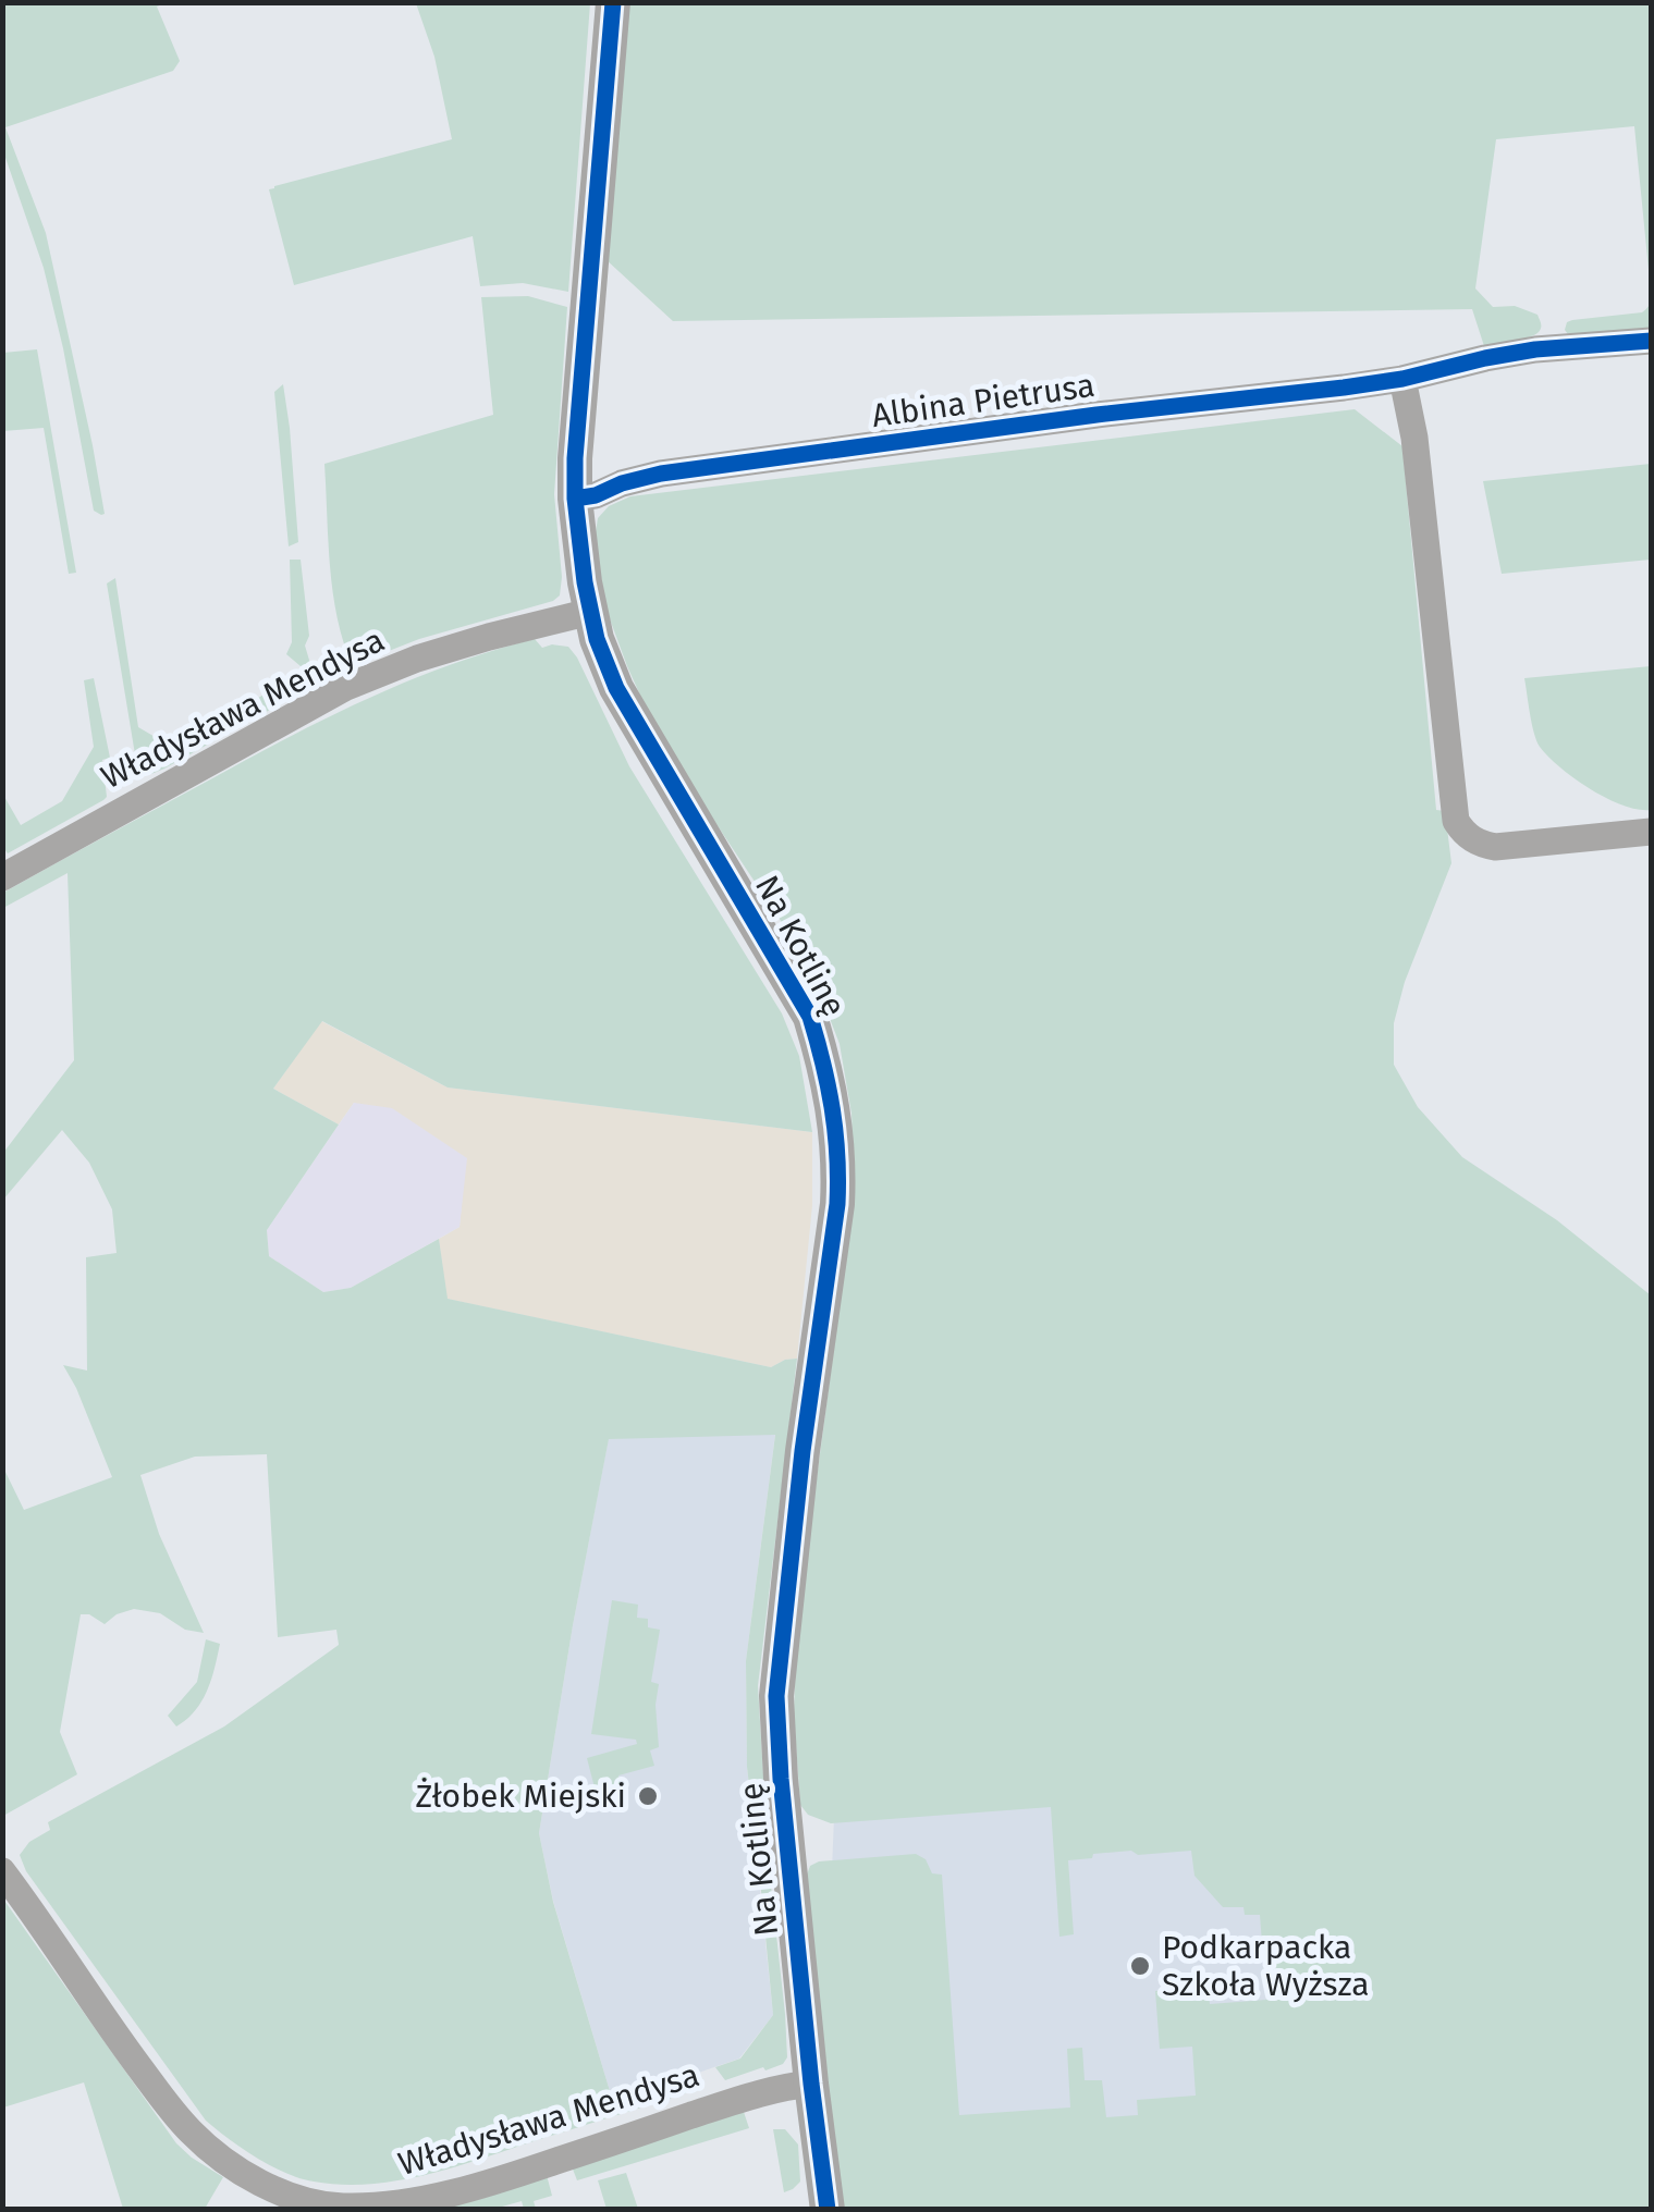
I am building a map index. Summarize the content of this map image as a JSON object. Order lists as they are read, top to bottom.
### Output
{
  "streets": {
    "street": ["Albina Pietrusa", "Władysława Mendysa", "Na Kotlinę"]
  },
  "crossings": [
    ["Albina Pietrusa", "Na Kotlinę"],
    ["Władysława Mendysa", "Na Kotlinę"]
  ],
  "places": ["Żłobek Miejski", "Podkarpacka Szkoła Wyższa"]
}
